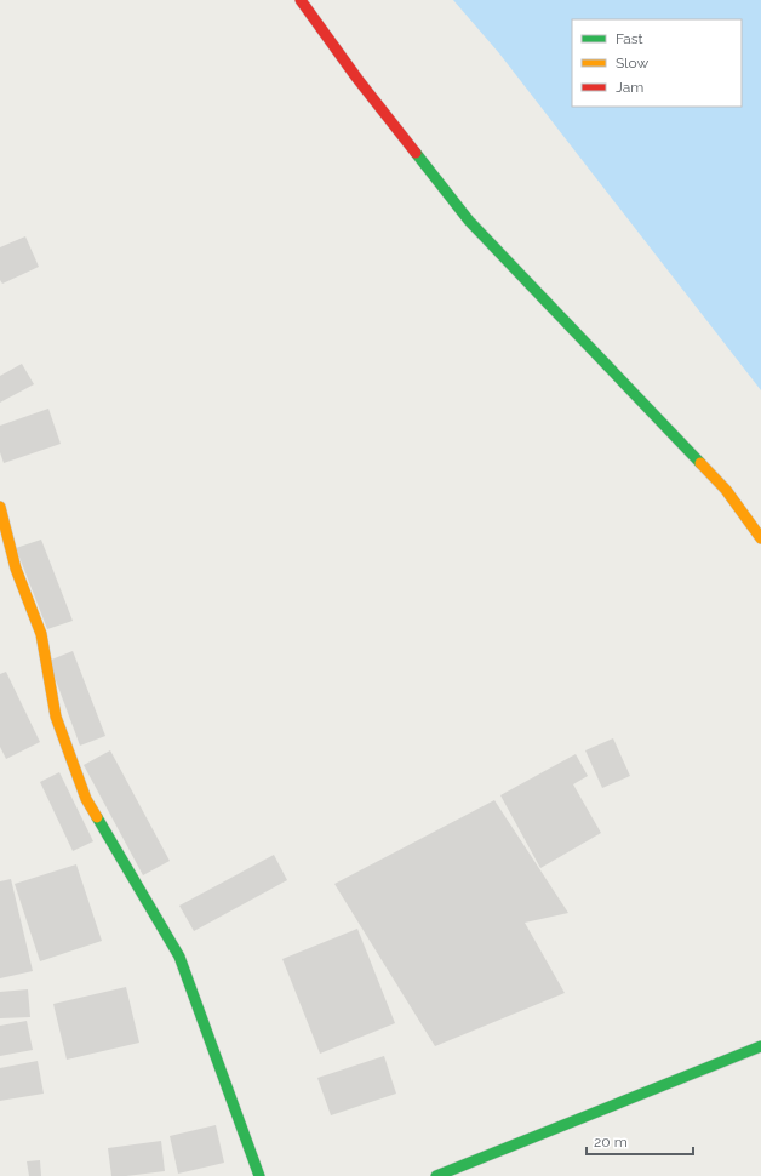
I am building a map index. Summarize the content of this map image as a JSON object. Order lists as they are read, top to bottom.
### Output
{
  "legend": ["Fast", "Slow", "Jam"],
  "scale_bar": "20 m"
}
